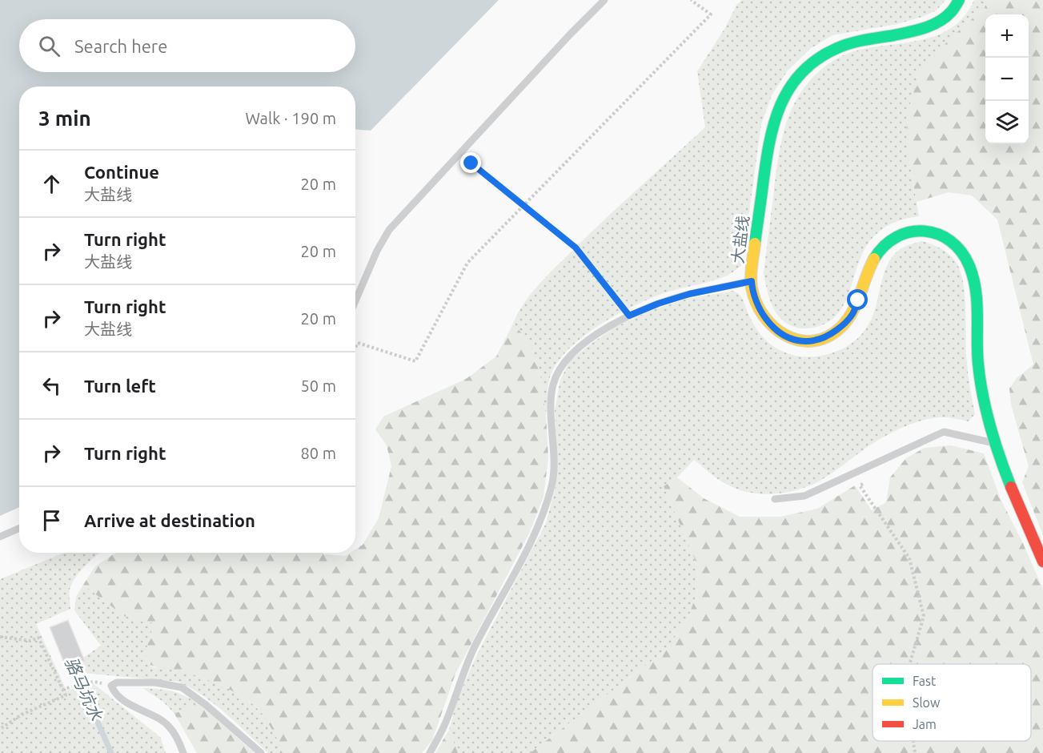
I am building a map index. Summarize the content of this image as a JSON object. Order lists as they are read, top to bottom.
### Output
{
  "streets": {
    "main road": ["大盐线"]
  },
  "water": ["骆马坑水"],
  "legend": ["Fast", "Slow", "Jam"],
  "page": {
    "map_buttons": ["+", "−"],
    "search": "Search here",
    "heading": ["3 min", "Walk · 190 m"],
    "list": [
      ["Continue", "大盐线", "20 m"],
      ["Turn right", "大盐线", "20 m"],
      ["Turn right", "大盐线", "20 m"],
      ["Turn left", "50 m"],
      ["Turn right", "80 m"],
      "Arrive at destination"
    ]
  }
}
